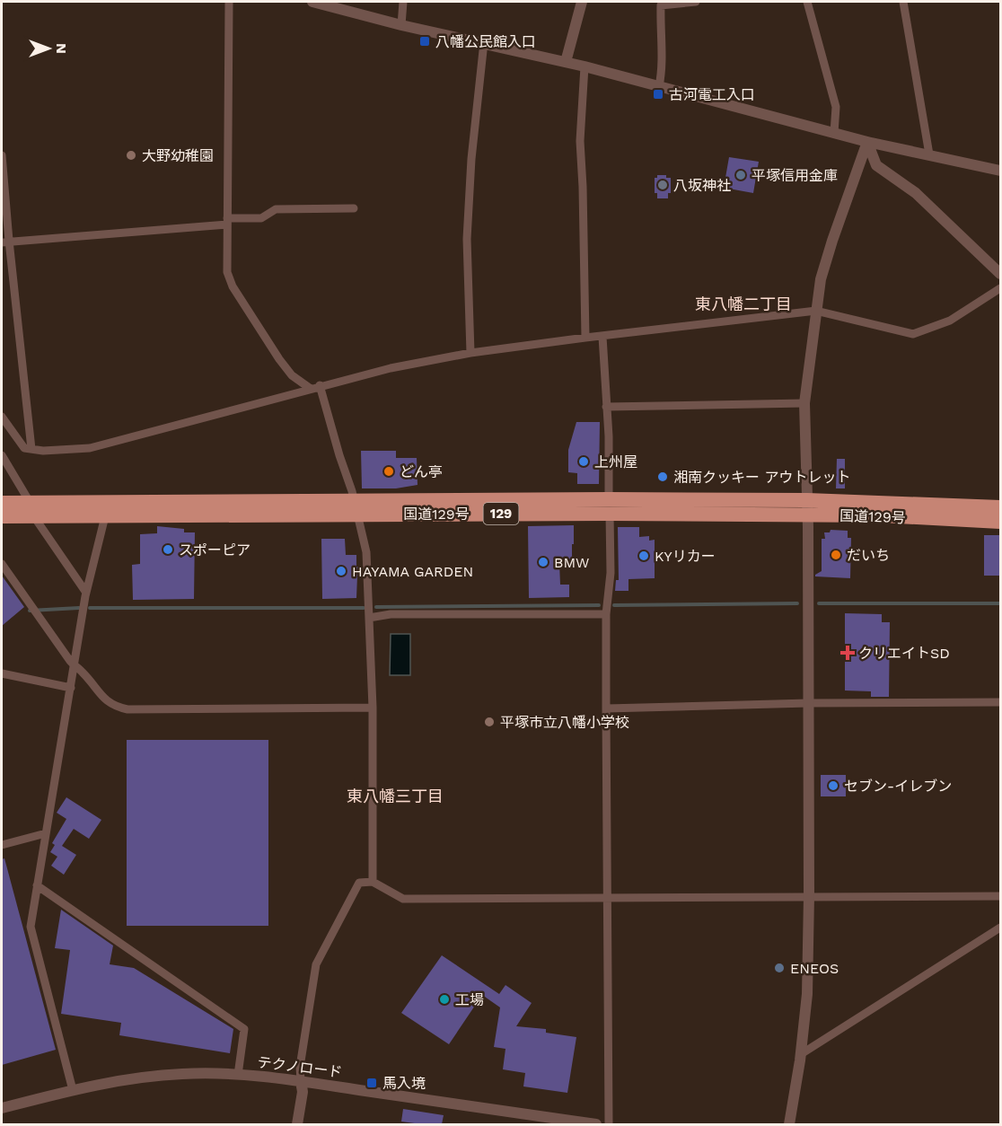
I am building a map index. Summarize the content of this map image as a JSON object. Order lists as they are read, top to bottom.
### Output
{
  "streets": {
    "highway": ["国道129号", "129"],
    "street": ["テクノロード"]
  },
  "districts": ["東八幡二丁目", "東八幡三丁目"],
  "places": {
    "transit": ["八幡公民館入口", "古河電工入口", "馬入境"],
    "other": [
      "大野幼稚園",
      "平塚信用金庫",
      "八坂神社",
      "上州屋",
      "どん亭",
      "湘南クッキー アウトレット",
      "スポーピア",
      "だいち",
      "KYリカー",
      "BMW",
      "HAYAMA GARDEN",
      "平塚市立八幡小学校",
      "セブン-イレブン",
      "ENEOS",
      "工場"
    ],
    "health": ["クリエイトSD"]
  },
  "north": "right"
}
